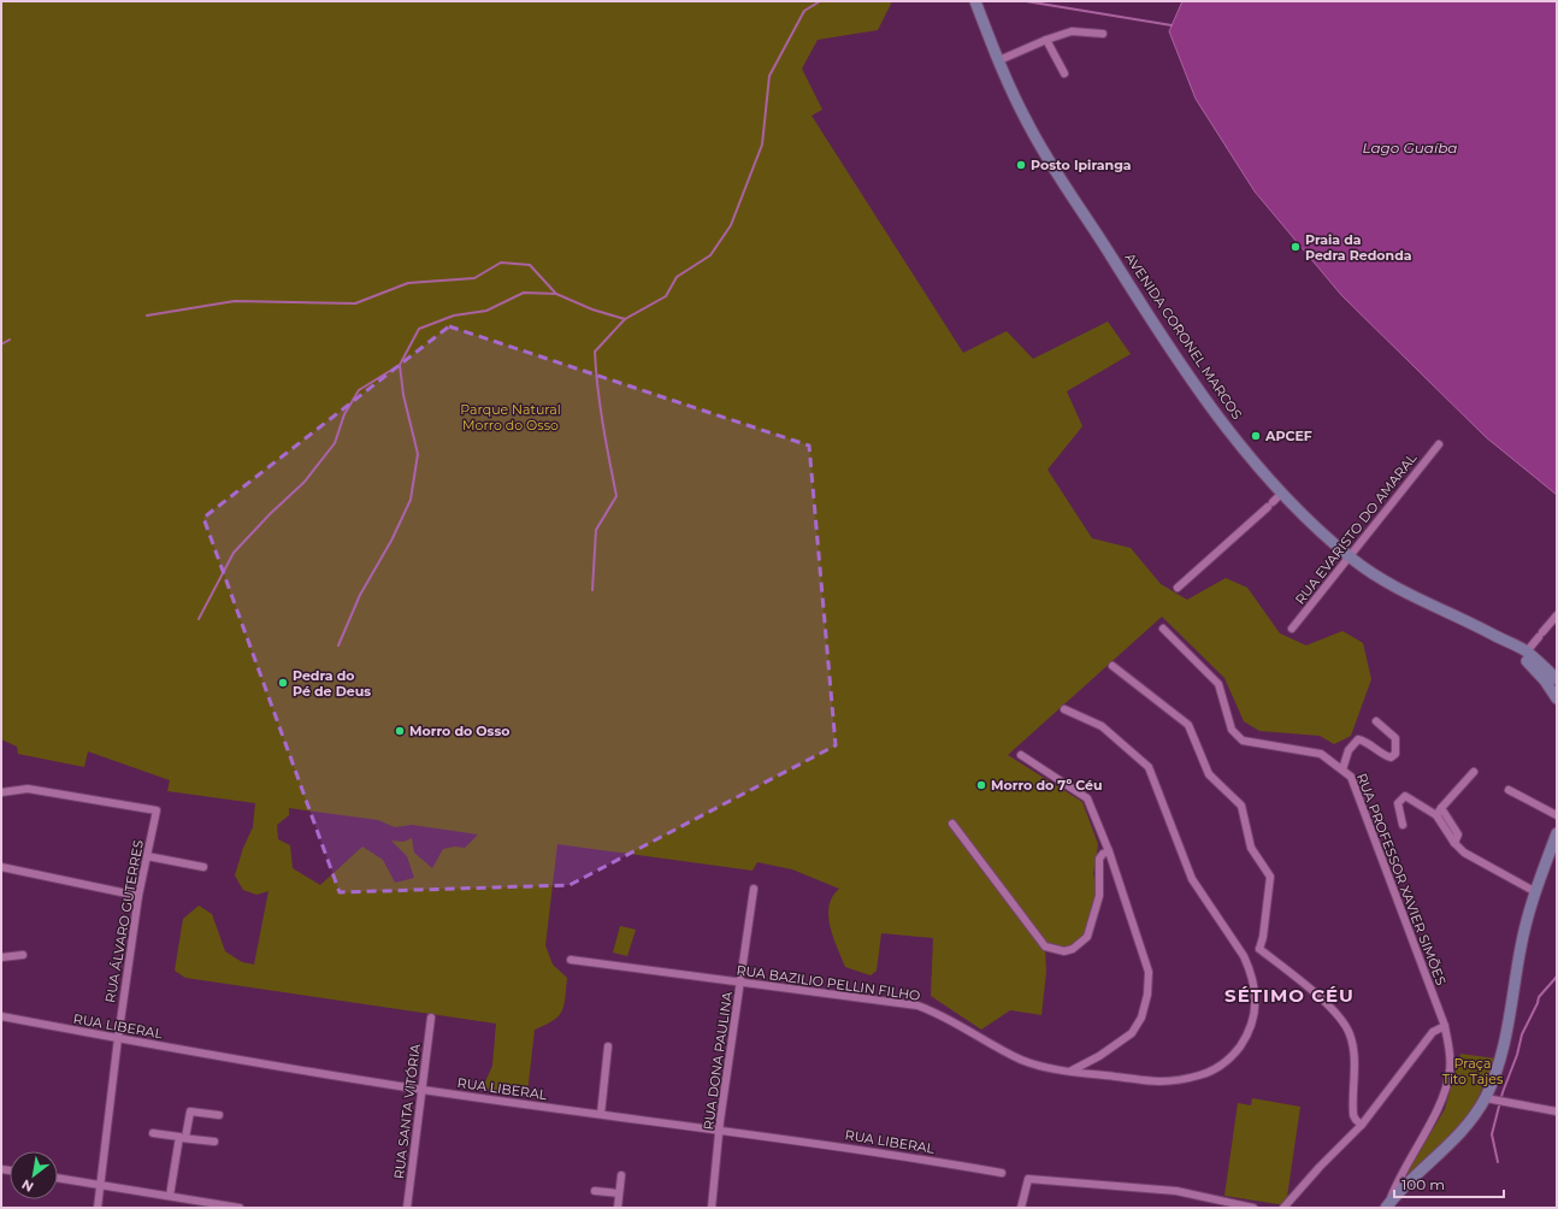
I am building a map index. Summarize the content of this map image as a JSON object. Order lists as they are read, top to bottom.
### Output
{
  "streets": {
    "main road": ["AVENIDA CORONEL MARCOS"],
    "street": [
      "RUA EVARISTO DO AMARAL",
      "RUA PROFESSOR XAVIER SIMÕES",
      "RUA ÁLVARO GUTERRES",
      "RUA BAZILIO PELLIN FILHO",
      "RUA LIBERAL",
      "RUA DONA PAULINA",
      "RUA SANTA VITÓRIA"
    ]
  },
  "crossings": [
    ["AVENIDA CORONEL MARCOS", "RUA EVARISTO DO AMARAL"],
    ["RUA ÁLVARO GUTERRES", "RUA LIBERAL"],
    ["RUA BAZILIO PELLIN FILHO", "RUA DONA PAULINA"],
    ["RUA LIBERAL", "RUA DONA PAULINA"],
    ["RUA LIBERAL", "RUA SANTA VITÓRIA"]
  ],
  "districts": ["SÉTIMO CÉU"],
  "water": ["Lago Guaíba"],
  "parks": ["Parque Natural Morro do Osso", "Praça Tito Tajes"],
  "places": [
    "Posto Ipiranga",
    "Praia da Pedra Redonda",
    "APCEF",
    "Pedra do Pé de Deus",
    "Morro do Osso",
    "Morro do 7º Céu"
  ],
  "scale_bar": "100 m",
  "north": "bottom left"
}
